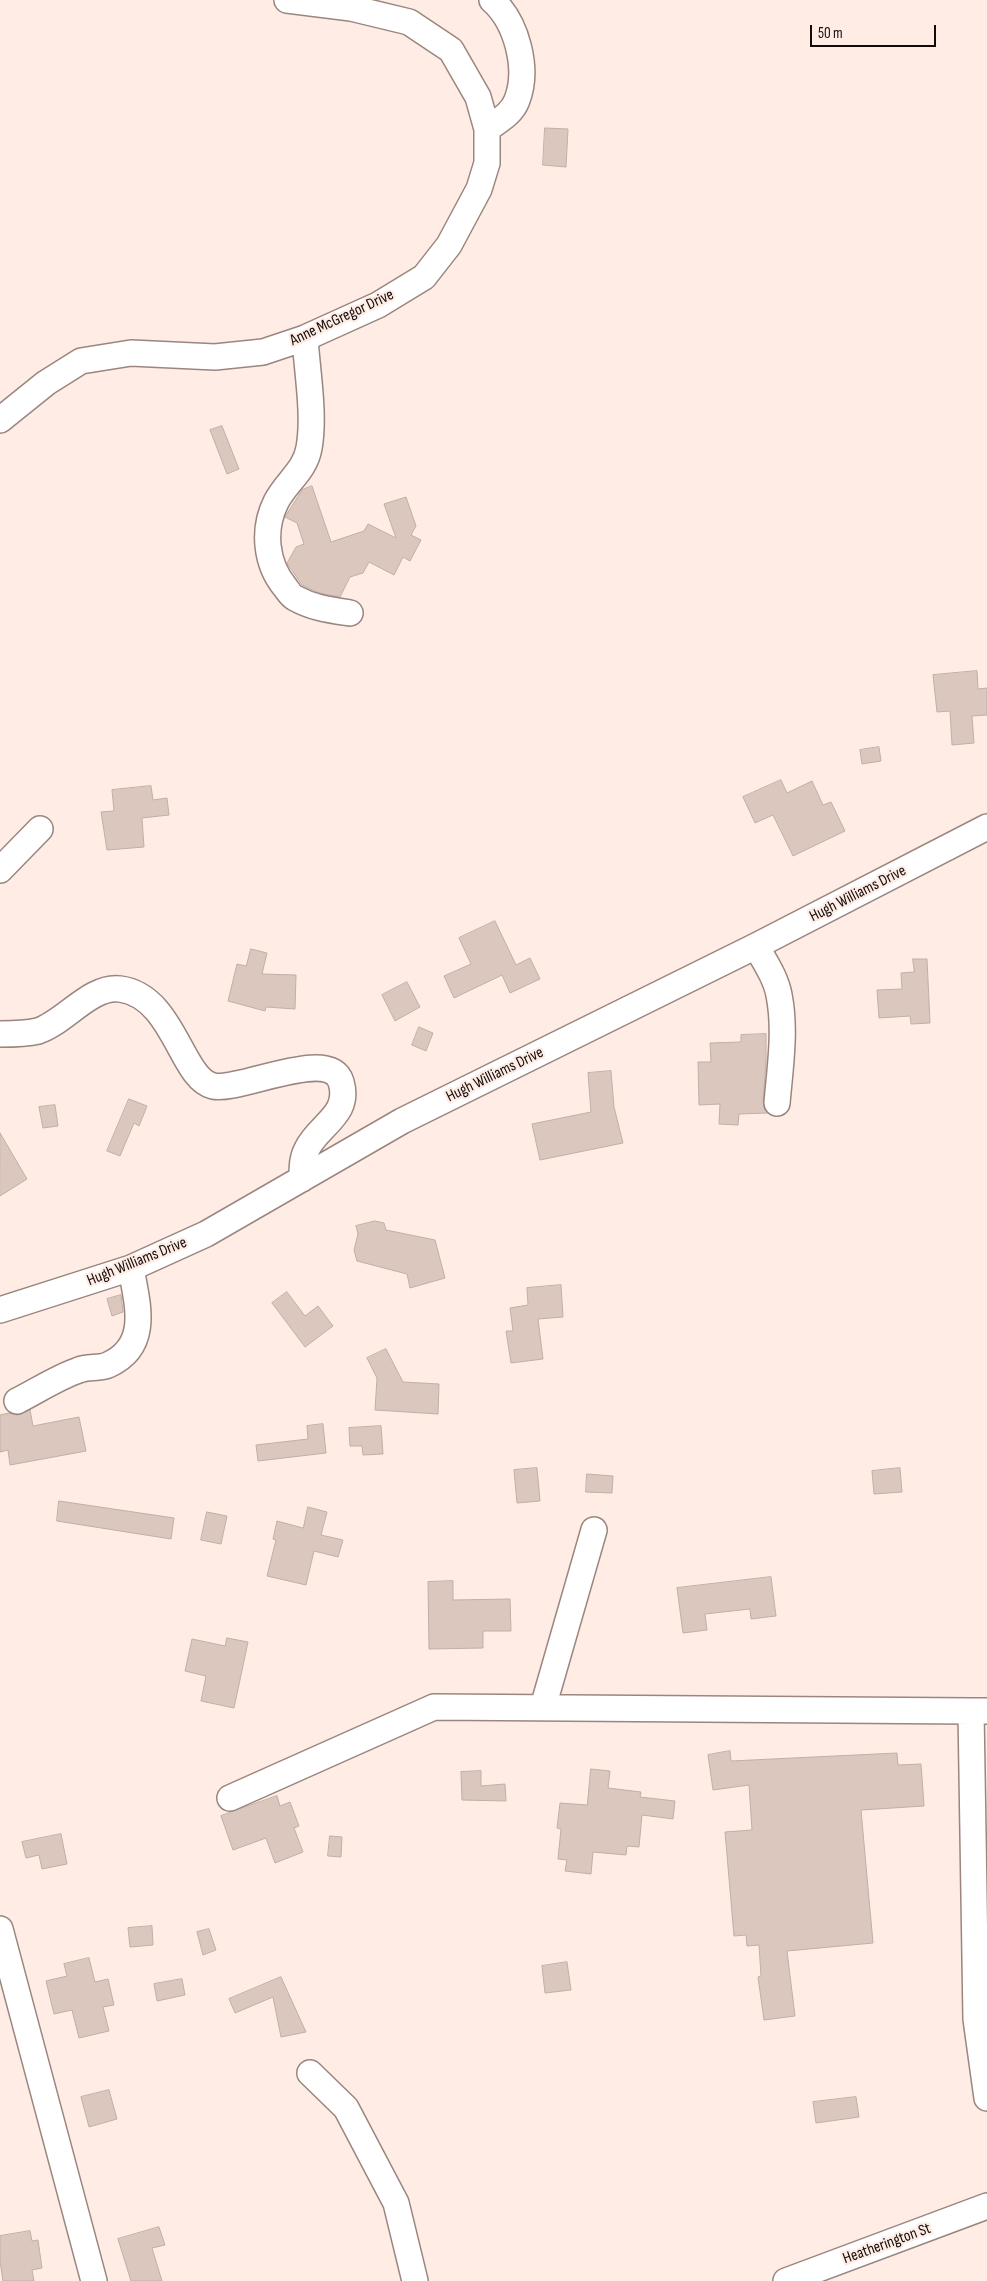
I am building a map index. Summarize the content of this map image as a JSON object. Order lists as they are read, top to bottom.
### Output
{
  "streets": {
    "street": ["Anne McGregor Drive", "Hugh Williams Drive", "Heatherington St"]
  },
  "scale_bar": "50 m"
}
